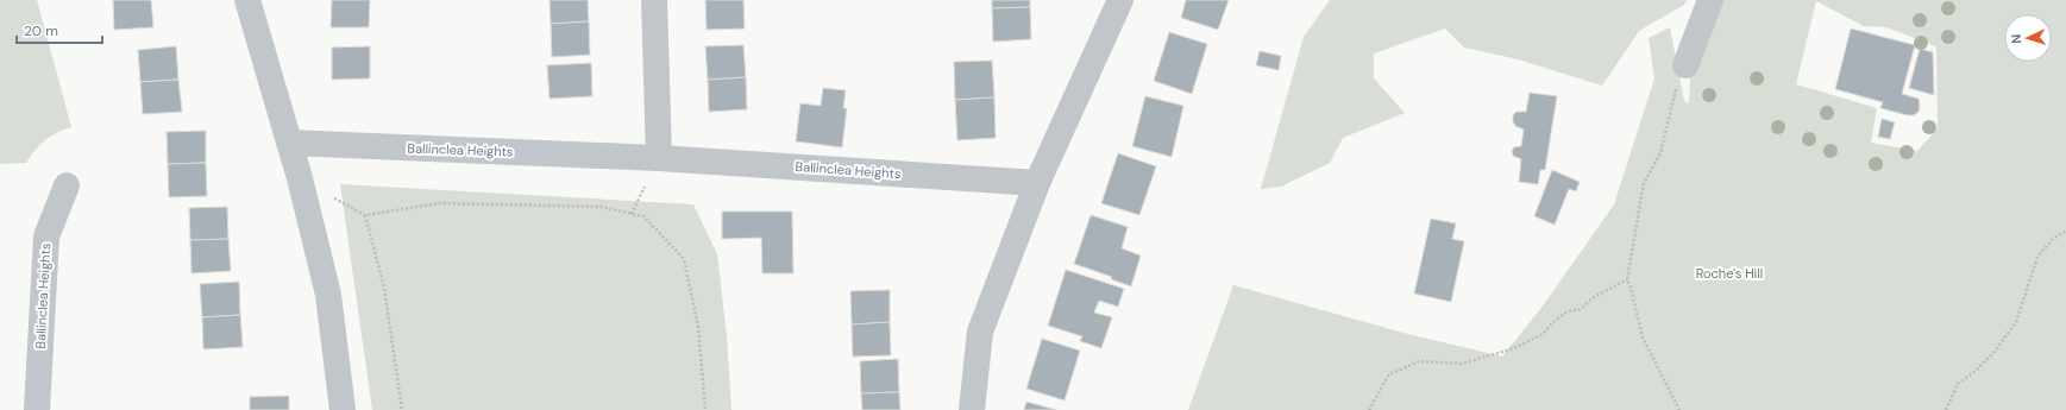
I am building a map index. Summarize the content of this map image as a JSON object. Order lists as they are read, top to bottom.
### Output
{
  "streets": {
    "street": ["Ballinclea Heights"]
  },
  "parks": ["Roche's Hill"],
  "scale_bar": "20 m",
  "north": "left"
}
